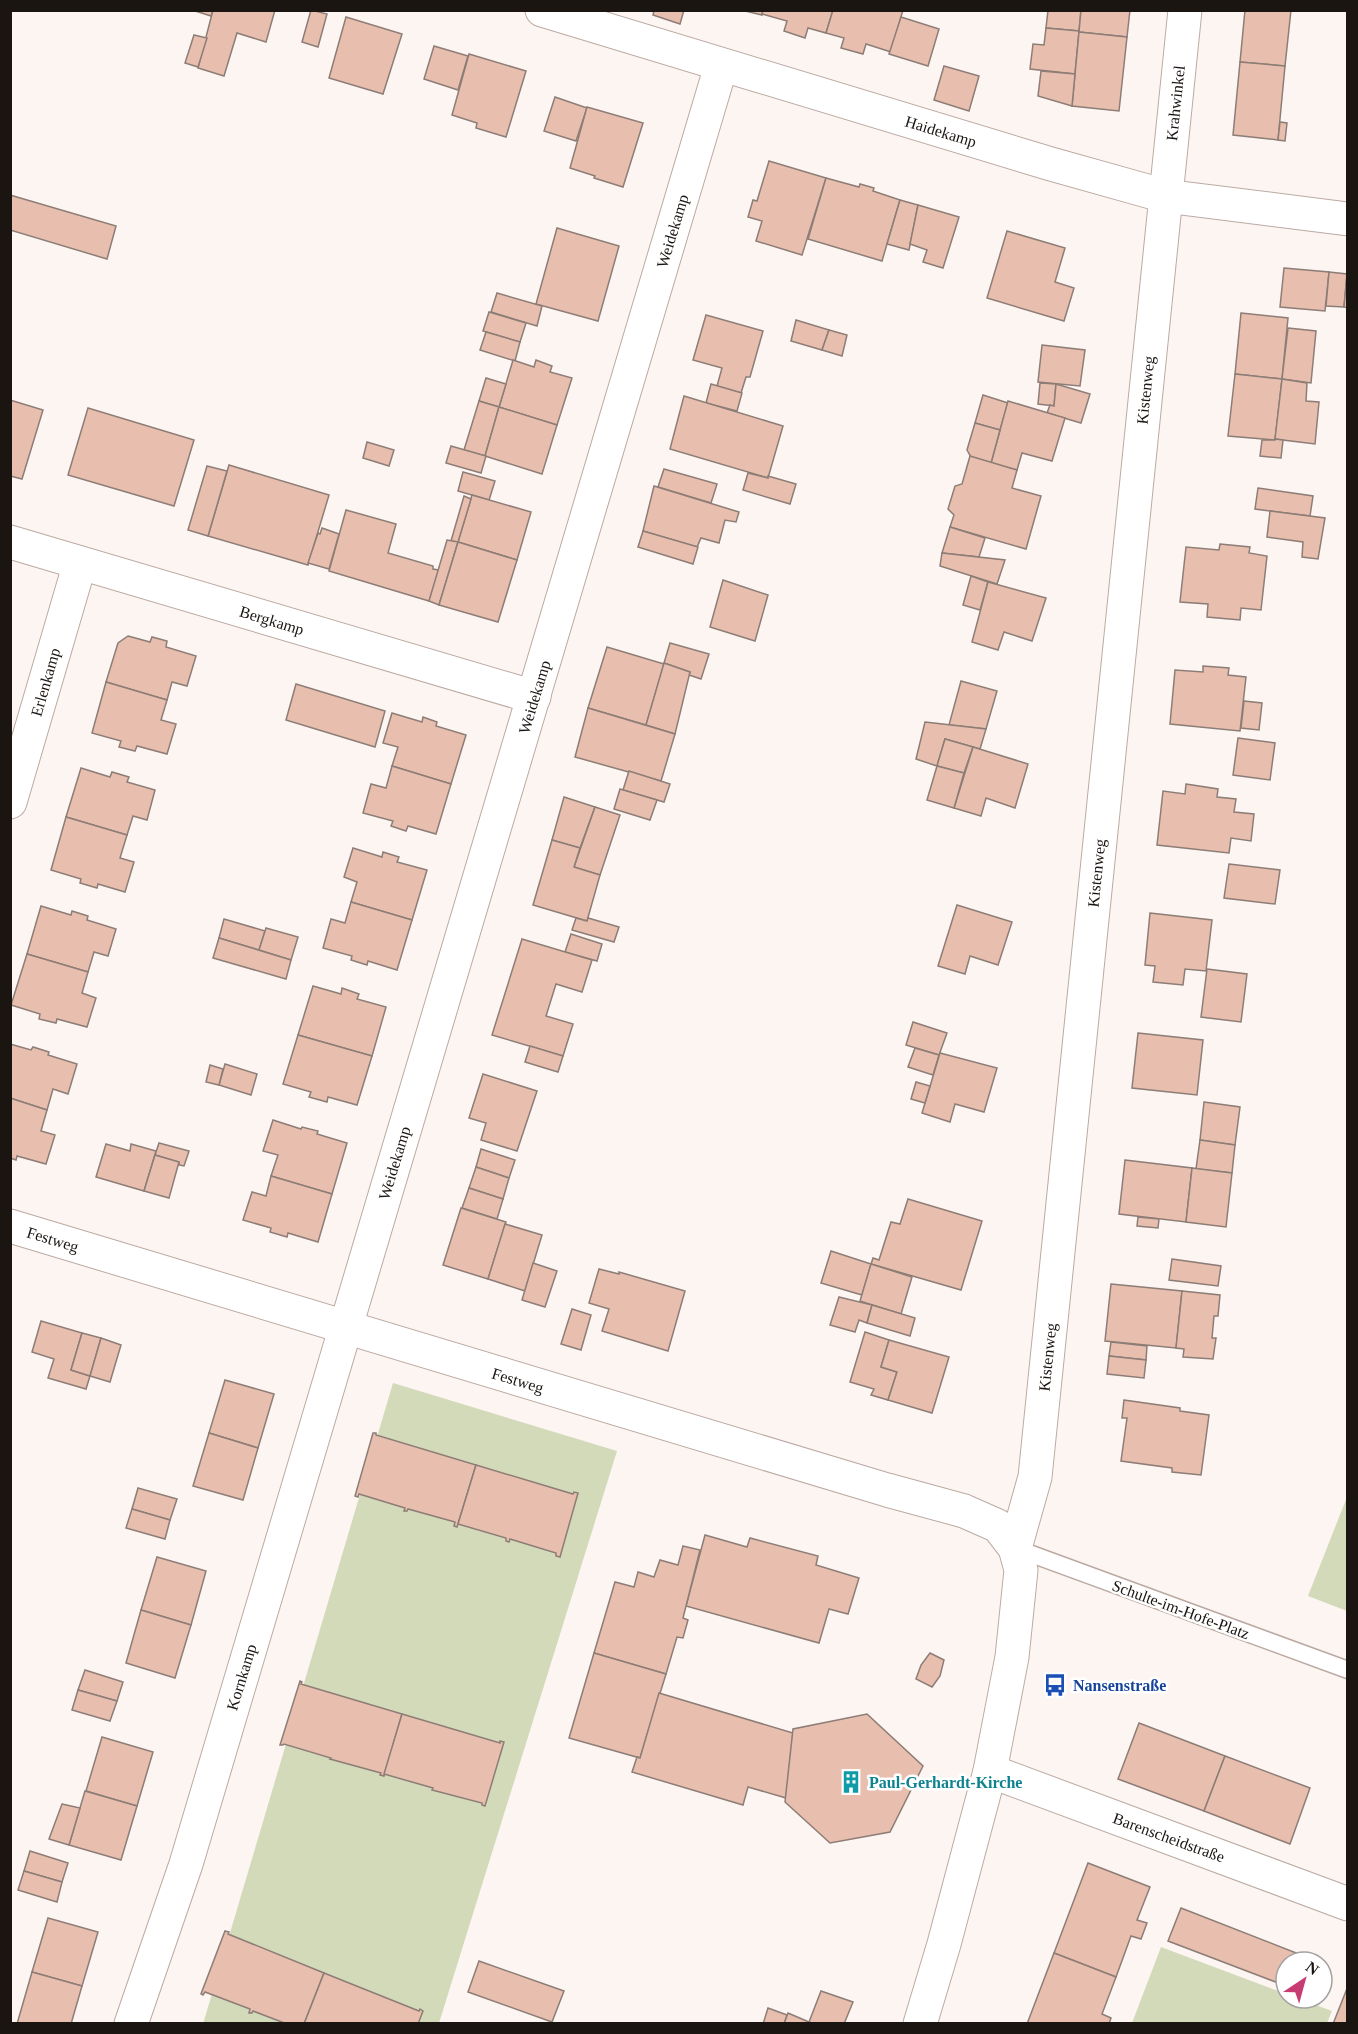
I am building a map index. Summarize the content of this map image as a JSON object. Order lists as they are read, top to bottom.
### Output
{
  "streets": {
    "street": [
      "Krahwinkel",
      "Haidekamp",
      "Weidekamp",
      "Kistenweg",
      "Bergkamp",
      "Erlenkamp",
      "Festweg",
      "Kornkamp",
      "Barenscheidstraße"
    ],
    "lane": ["Schulte-im-Hofe-Platz"]
  },
  "crossings": [
    ["Krahwinkel", "Haidekamp"],
    ["Krahwinkel", "Kistenweg"],
    ["Haidekamp", "Weidekamp"],
    ["Haidekamp", "Kistenweg"],
    ["Weidekamp", "Bergkamp"],
    ["Weidekamp", "Festweg"],
    ["Weidekamp", "Kornkamp"],
    ["Kistenweg", "Festweg"],
    ["Kistenweg", "Schulte-im-Hofe-Platz"],
    ["Bergkamp", "Erlenkamp"],
    ["Festweg", "Schulte-im-Hofe-Platz"],
    ["Festweg", "Kornkamp"]
  ],
  "places": {
    "bus stop": ["Nansenstraße"],
    "building": ["Paul-Gerhardt-Kirche"]
  },
  "north": "top right"
}
